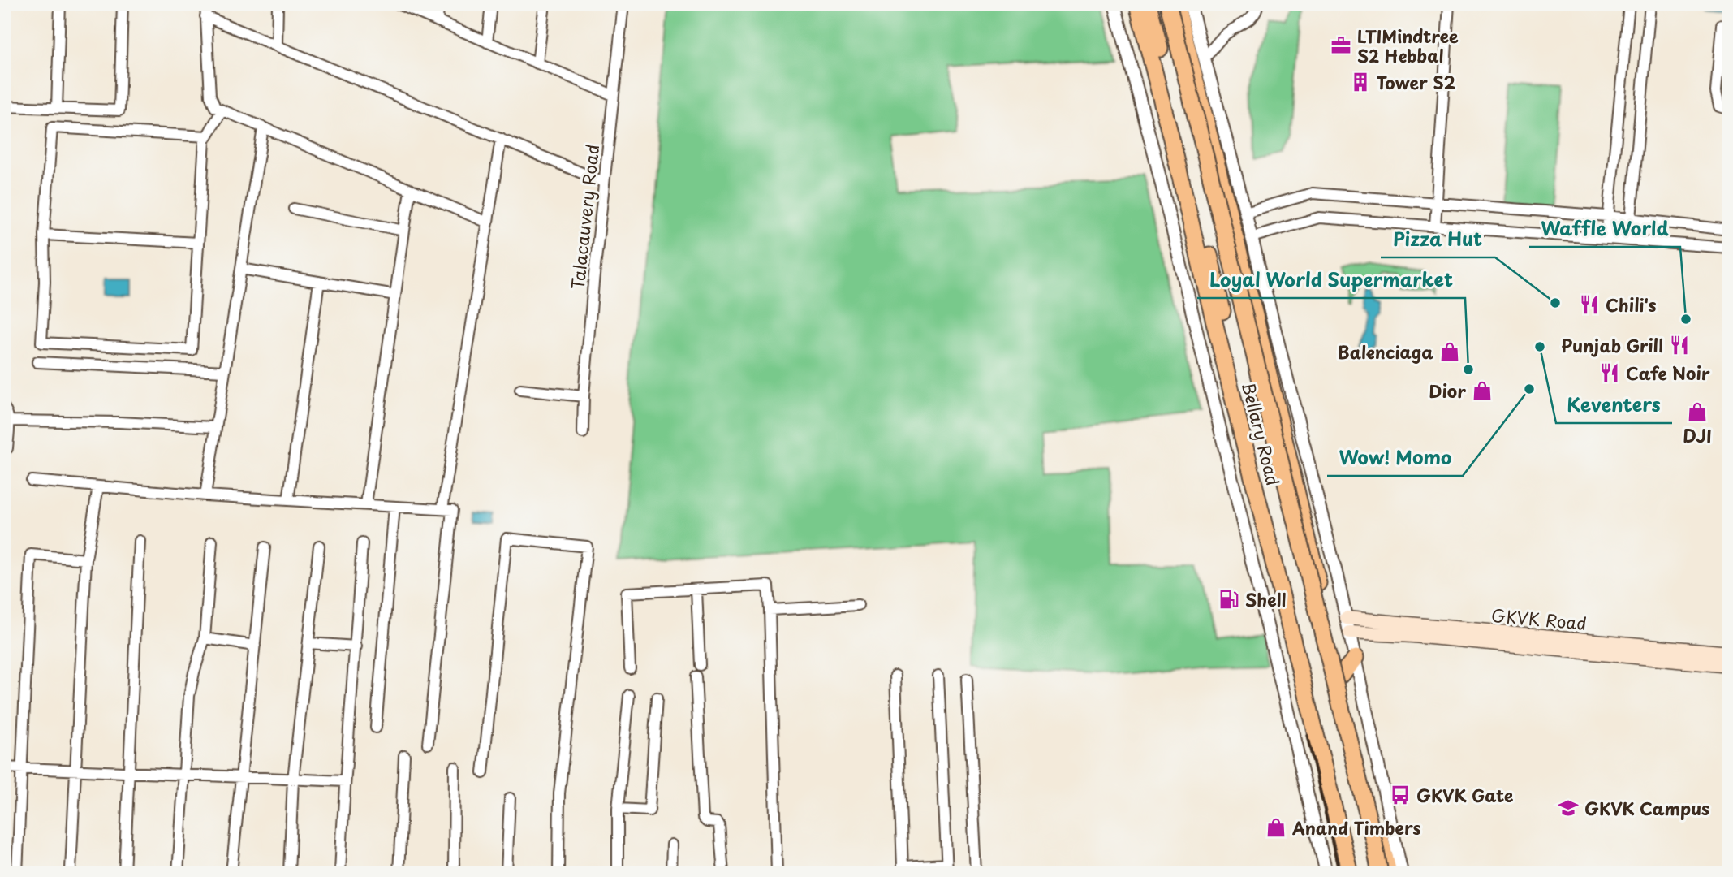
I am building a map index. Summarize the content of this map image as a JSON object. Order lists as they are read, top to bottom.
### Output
{
  "streets": {
    "highway": ["Bellary Road"],
    "main road": ["GKVK Road"],
    "street": ["Talacauvery Road"]
  },
  "places": {
    "office": ["LTIMindtree S2 Hebbal"],
    "building": ["Tower S2"],
    "other": [
      "Pizza Hut",
      "Waffle World",
      "Keventers",
      "Loyal World Supermarket",
      "Wow! Momo"
    ],
    "restaurant": ["Chili's", "Punjab Grill", "Cafe Noir"],
    "shop": [
      "Balenciaga",
      "Dior",
      "DJI",
      "Anand Timbers"
    ],
    "fuel station": ["Shell"],
    "bus stop": ["GKVK Gate"],
    "school or university": ["GKVK Campus"]
  }
}
